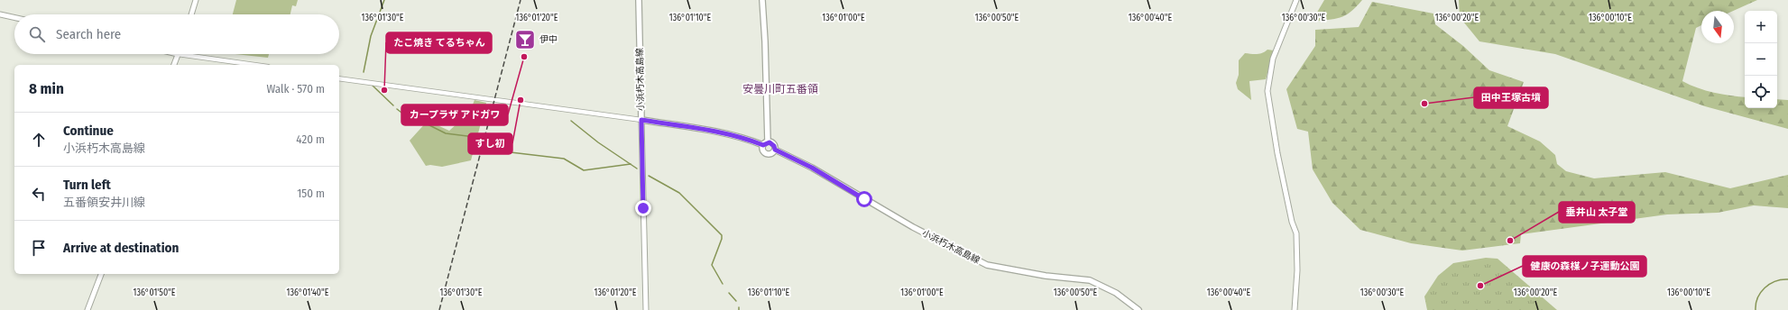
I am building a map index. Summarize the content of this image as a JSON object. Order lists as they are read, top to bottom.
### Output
{
  "streets": {
    "main road": ["小浜朽木高島線"]
  },
  "districts": ["安曇川町五番領"],
  "places": {
    "bar": ["伊中"],
    "other": [
      "カープラザ アドガワ",
      "たこ焼き てるちゃん",
      "すし初",
      "田中王塚古墳",
      "垂井山 太子堂",
      "健康の森楳ノ子運動公園"
    ]
  },
  "north": "bottom",
  "page": {
    "map_buttons": ["+", "−"],
    "search": "Search here",
    "heading": ["8 min", "Walk · 570 m"],
    "list": [
      ["Continue", "小浜朽木高島線", "420 m"],
      ["Turn left", "五番領安井川線", "150 m"],
      "Arrive at destination"
    ]
  },
  "coordinates": [
    "136°01'30\"E",
    "136°01'20\"E",
    "136°01'10\"E",
    "136°01'00\"E",
    "136°00'50\"E",
    "136°00'40\"E",
    "136°00'30\"E",
    "136°00'20\"E",
    "136°00'10\"E",
    "136°01'50\"E",
    "136°01'40\"E"
  ]
}
